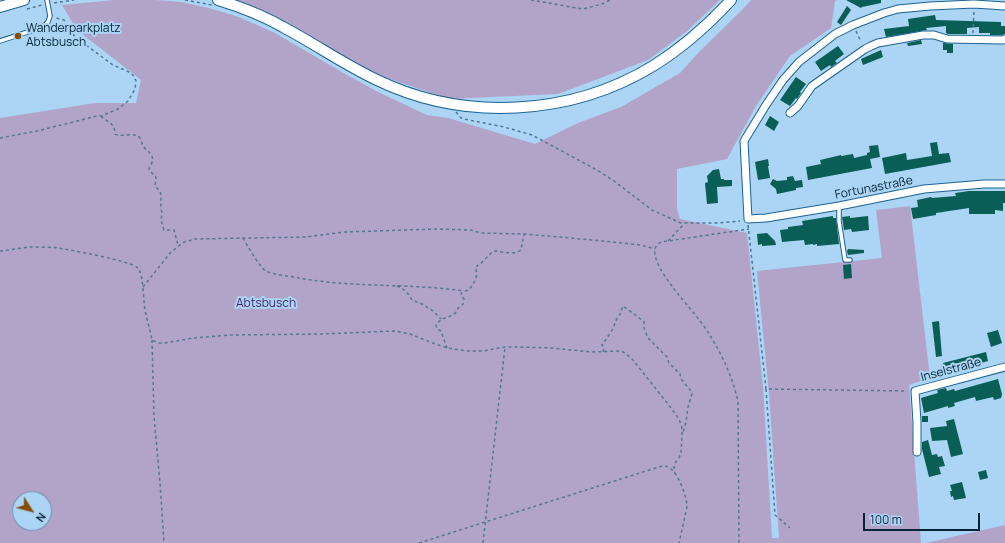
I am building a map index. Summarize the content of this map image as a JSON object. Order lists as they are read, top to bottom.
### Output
{
  "streets": {
    "street": ["Fortunastraße", "Inselstraße"]
  },
  "parks": ["Abtsbusch"],
  "places": ["Wanderparkplatz Abtsbusch"],
  "scale_bar": "100 m",
  "north": "bottom right"
}
